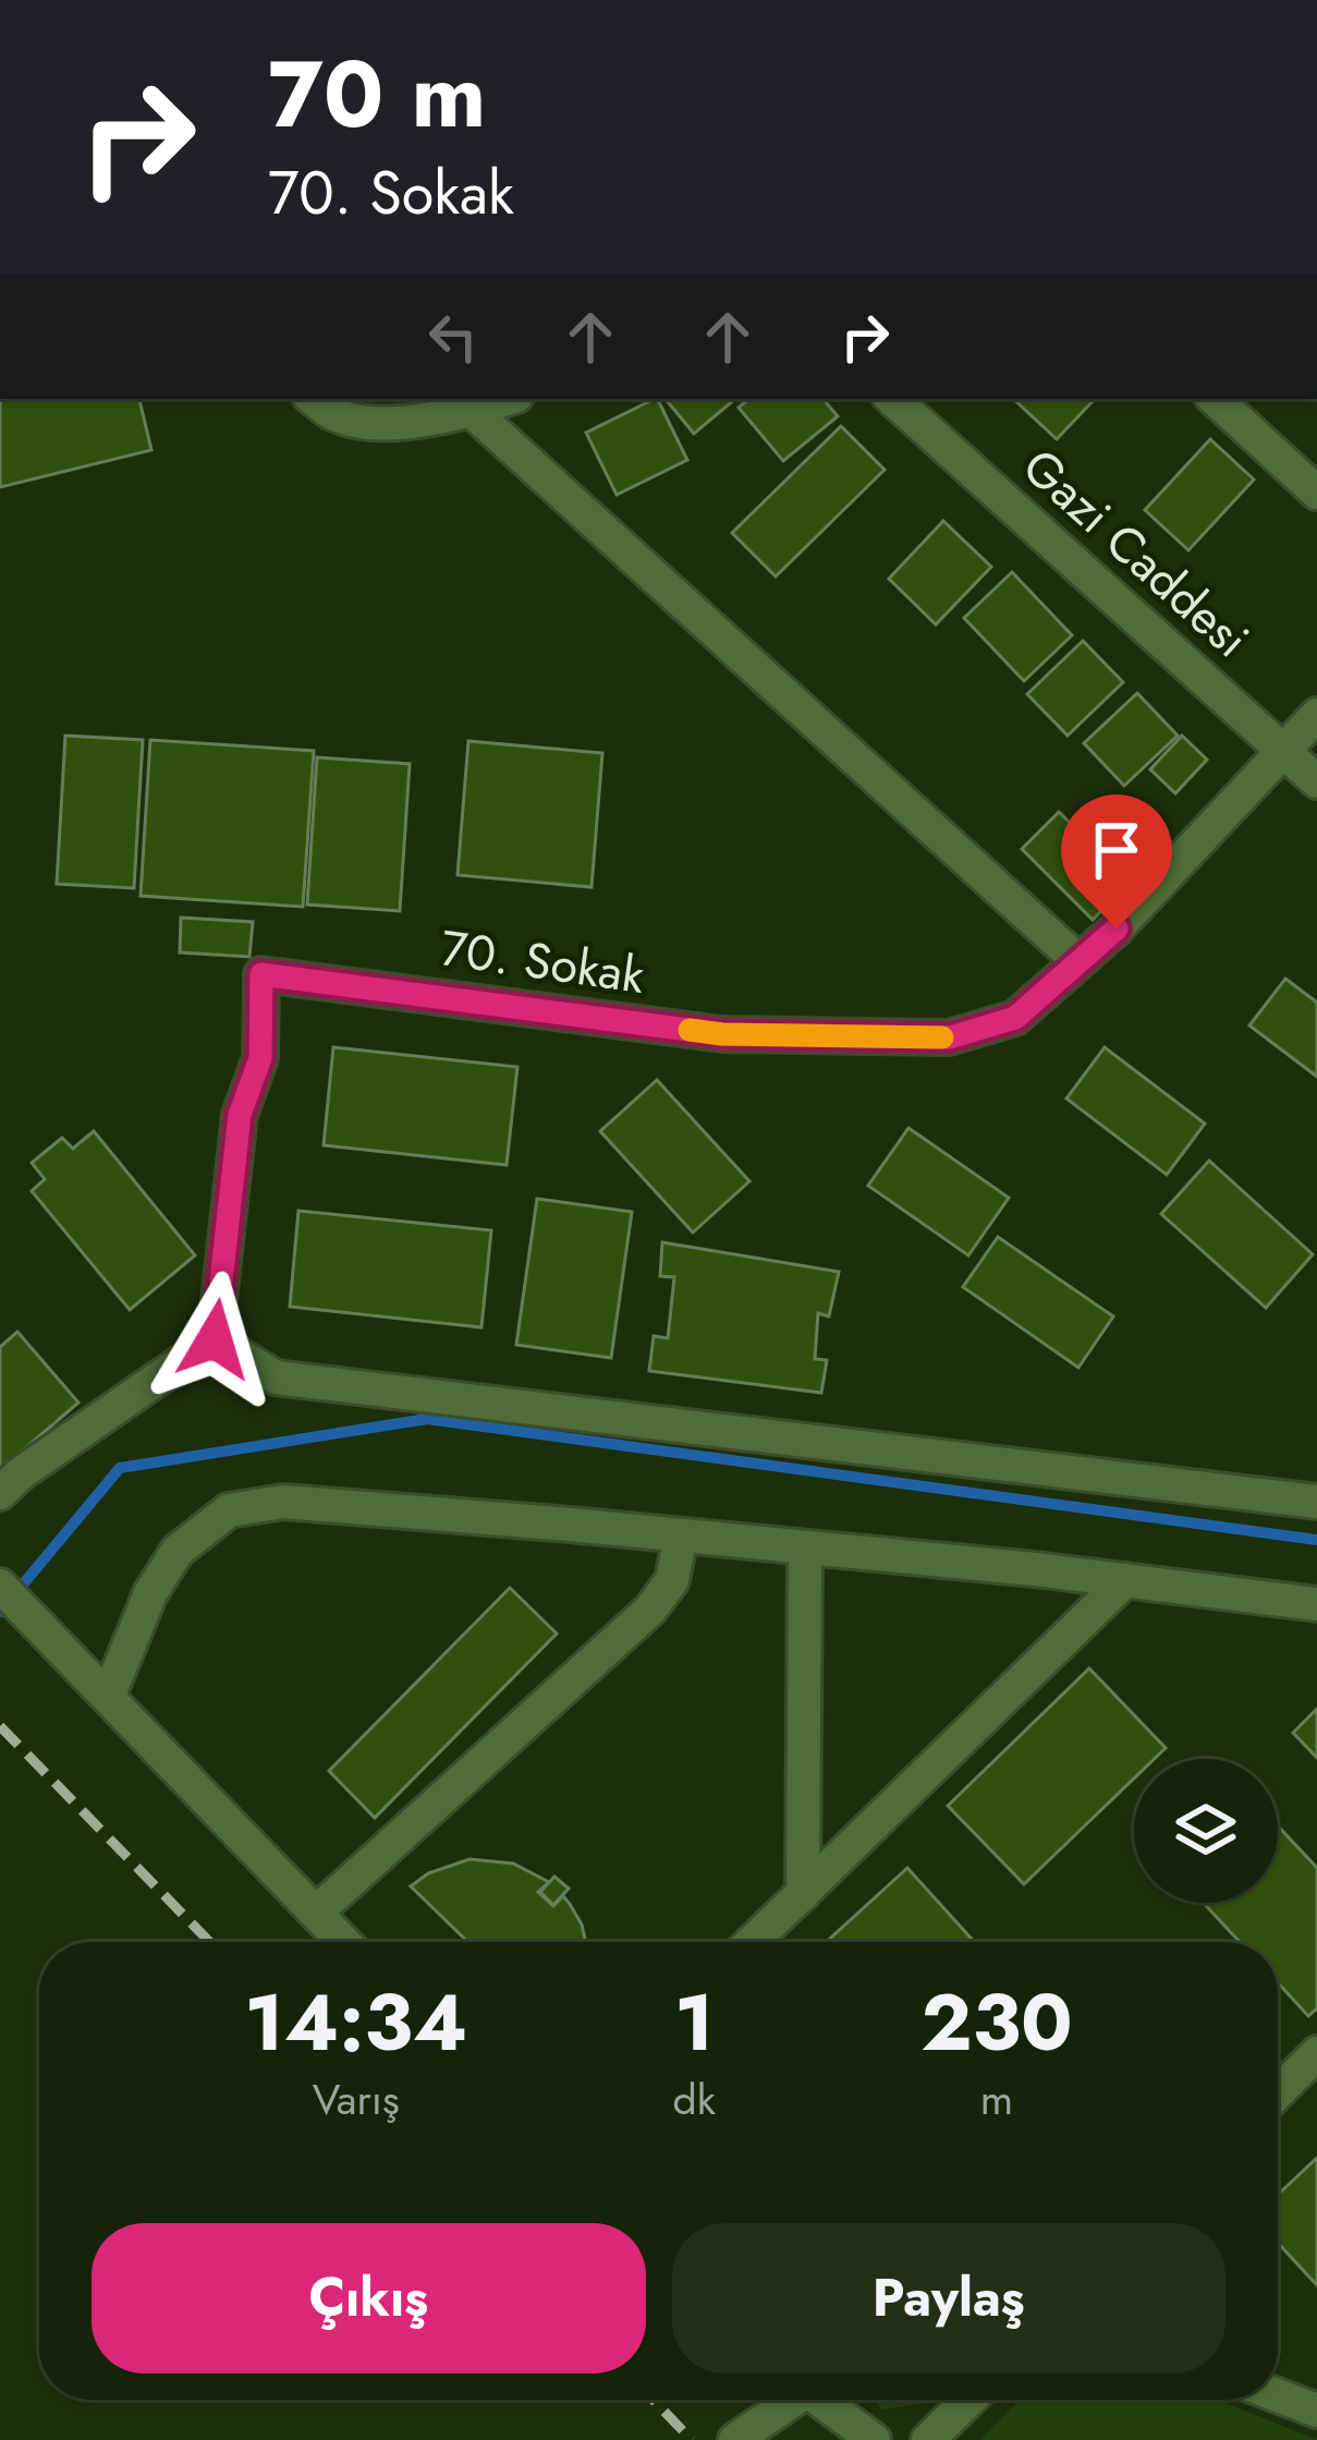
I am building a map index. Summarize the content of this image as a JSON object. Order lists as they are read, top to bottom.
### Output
{
  "streets": {
    "street": ["Gazi Caddesi", "70. Sokak"]
  },
  "crossings": [
    ["Gazi Caddesi", "70. Sokak"]
  ],
  "page": {
    "turn": ["70 m", "70. Sokak"],
    "eta": [
      "14:34",
      "Varış",
      "1",
      "dk",
      "230",
      "m"
    ],
    "buttons": ["Çıkış", "Paylaş"]
  }
}
